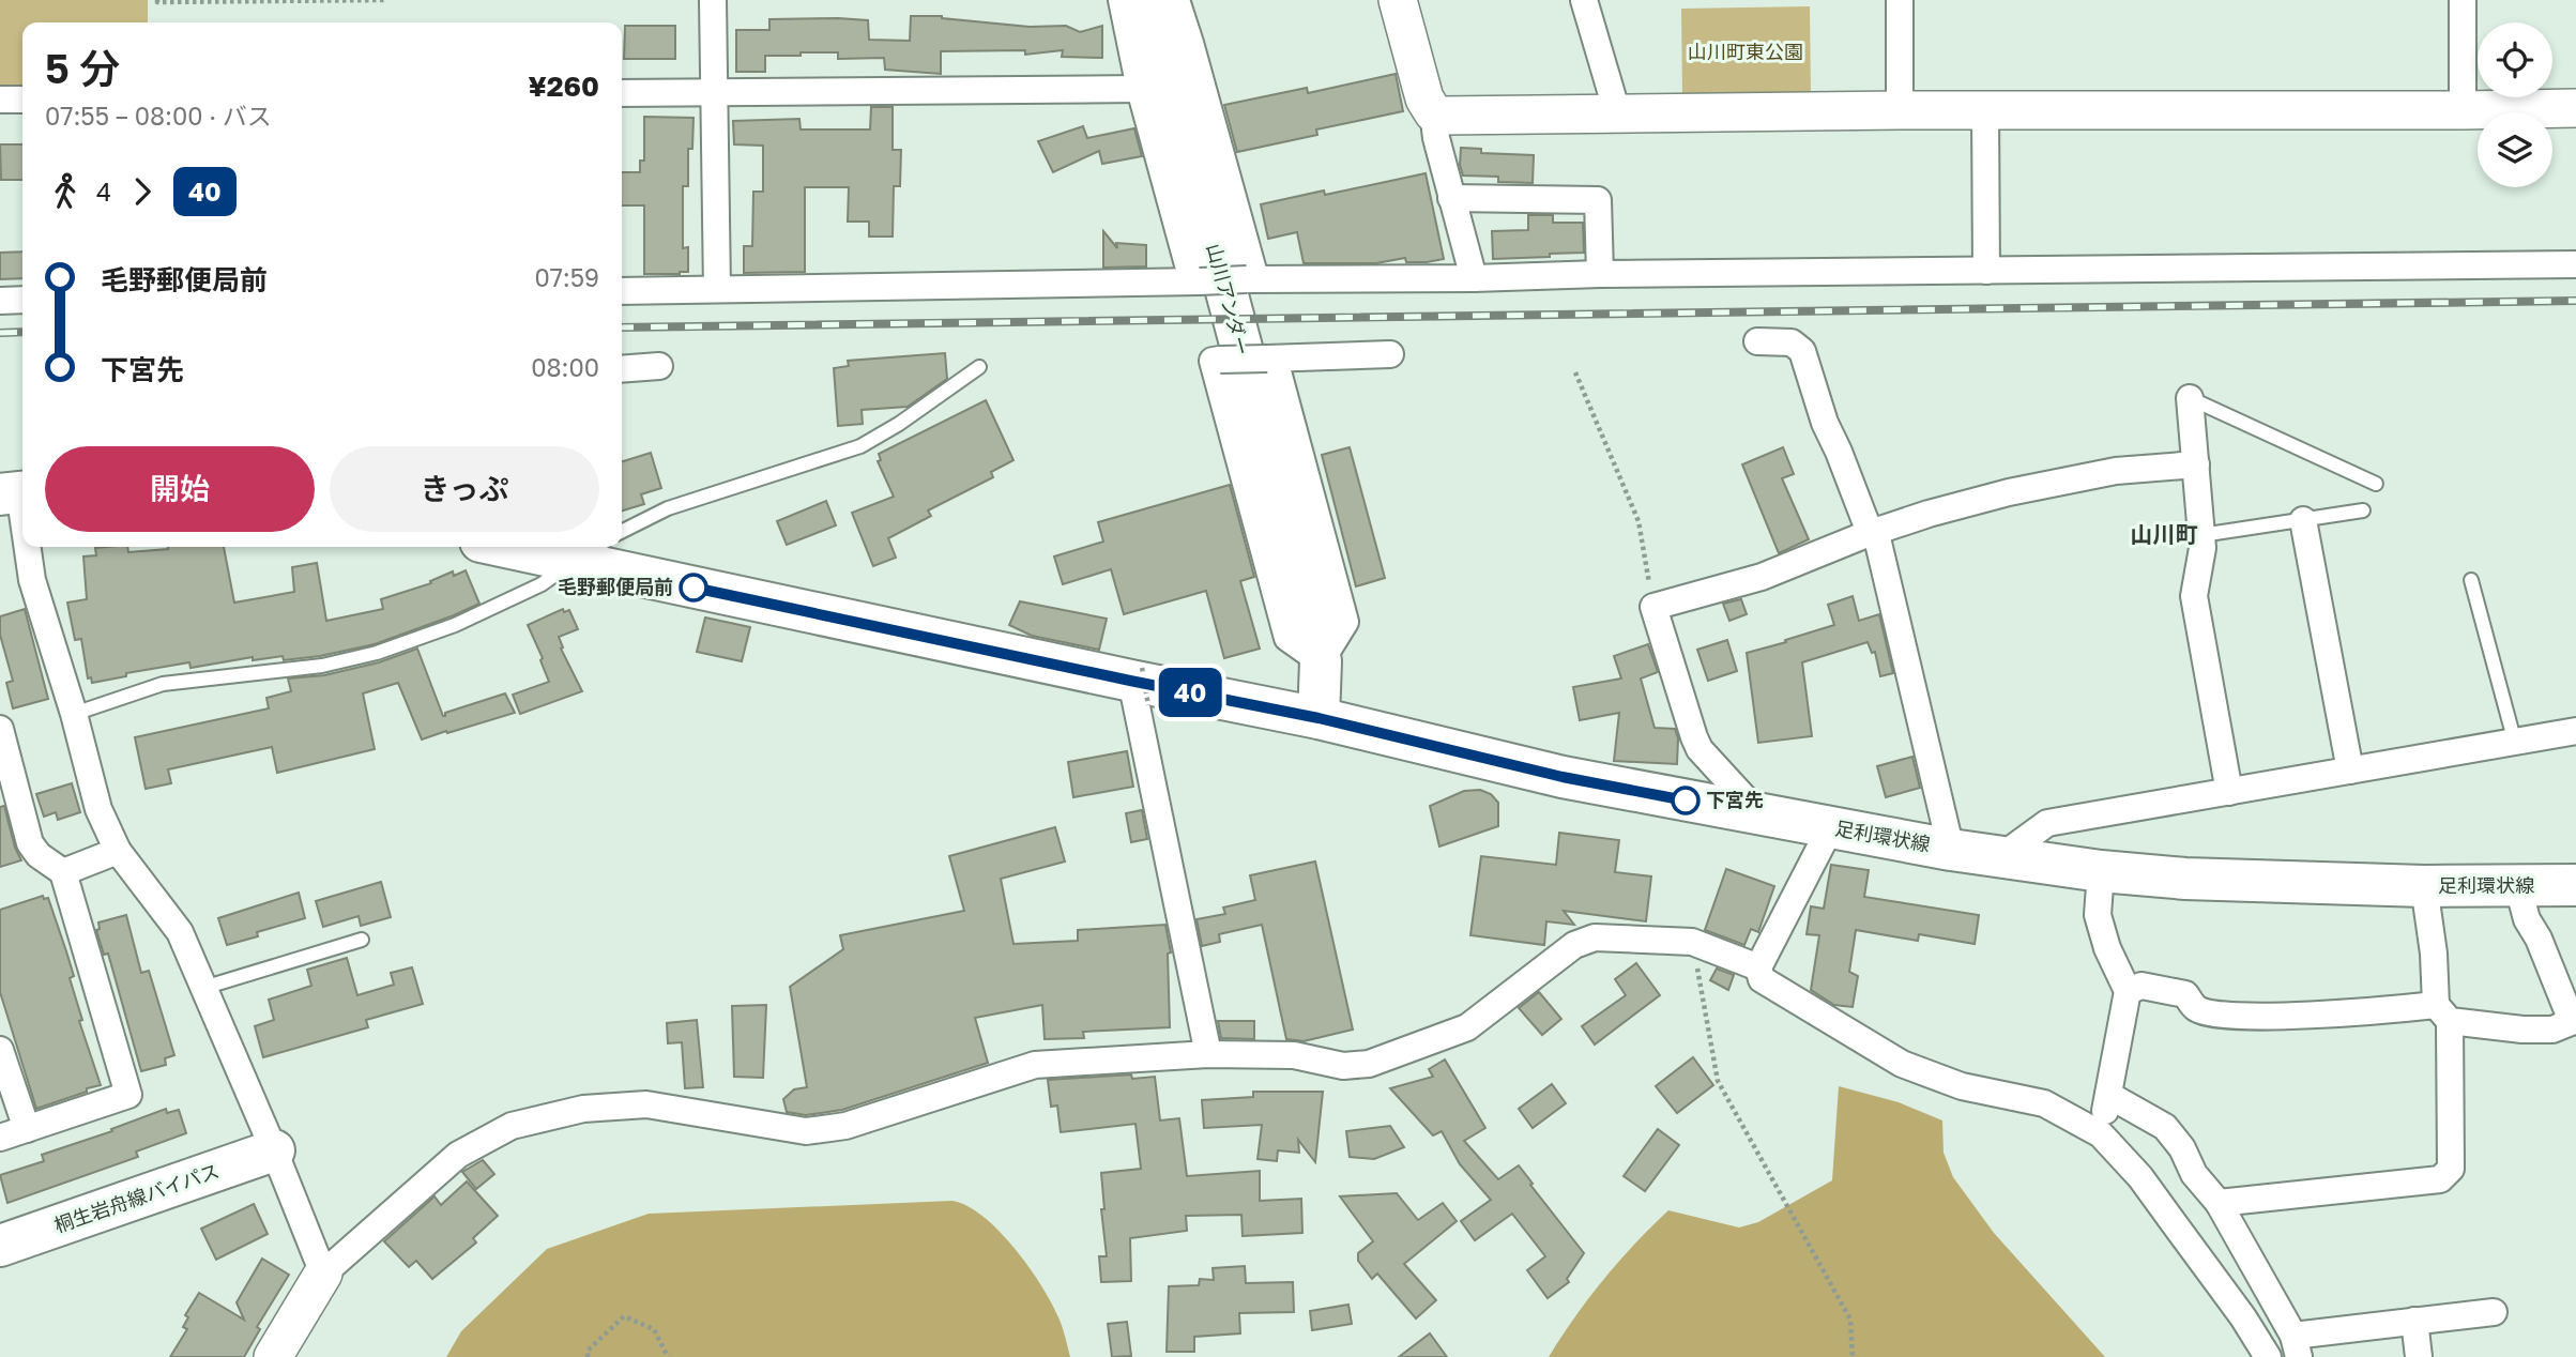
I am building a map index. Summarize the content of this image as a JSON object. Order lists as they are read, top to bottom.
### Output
{
  "streets": {
    "main road": ["山川アンダー", "足利環状線", "桐生岩舟線バイパス"]
  },
  "districts": ["山川町"],
  "parks": ["山川町東公園"],
  "places": ["毛野郵便局前", "下宮先"],
  "lines": ["bus line 40"],
  "page": {
    "on_map": "40",
    "heading": ["5 分", "07:55 – 08:00 · バス", "¥260"],
    "legs": ["4", "40"],
    "list": [
      {
        "name": "毛野郵便局前",
        "value": "07:59"
      },
      {
        "name": "下宮先",
        "value": "08:00"
      }
    ],
    "buttons": ["開始", "きっぷ"]
  }
}
